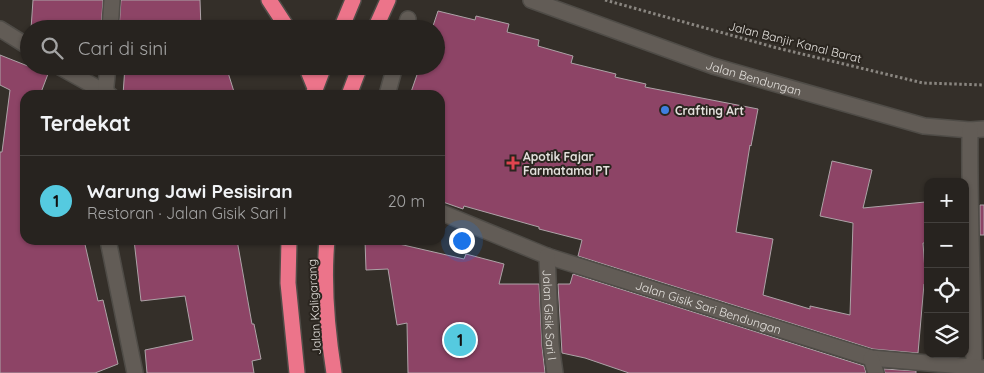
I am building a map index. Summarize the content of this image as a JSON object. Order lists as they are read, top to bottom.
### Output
{
  "streets": {
    "highway": ["Jalan Kaligarang"],
    "street": ["Jalan Bendungan", "Jalan Gisik Sari Bendungan", "Jalan Gisik Sari I"],
    "path": ["Jalan Banjir Kanal Barat"]
  },
  "crossings": [
    ["Jalan Gisik Sari Bendungan", "Jalan Gisik Sari I"]
  ],
  "places": {
    "other": ["Crafting Art"],
    "health": ["Apotik Fajar Farmatama PT"]
  },
  "page": {
    "search": "Cari di sini",
    "heading": "Terdekat",
    "list": [
      {
        "mark": "1",
        "name": "Warung Jawi Pesisiran",
        "note": "Restoran · Jalan Gisik Sari I",
        "value": "20 m"
      }
    ],
    "map_buttons": ["+", "−"],
    "pins": "1"
  }
}
